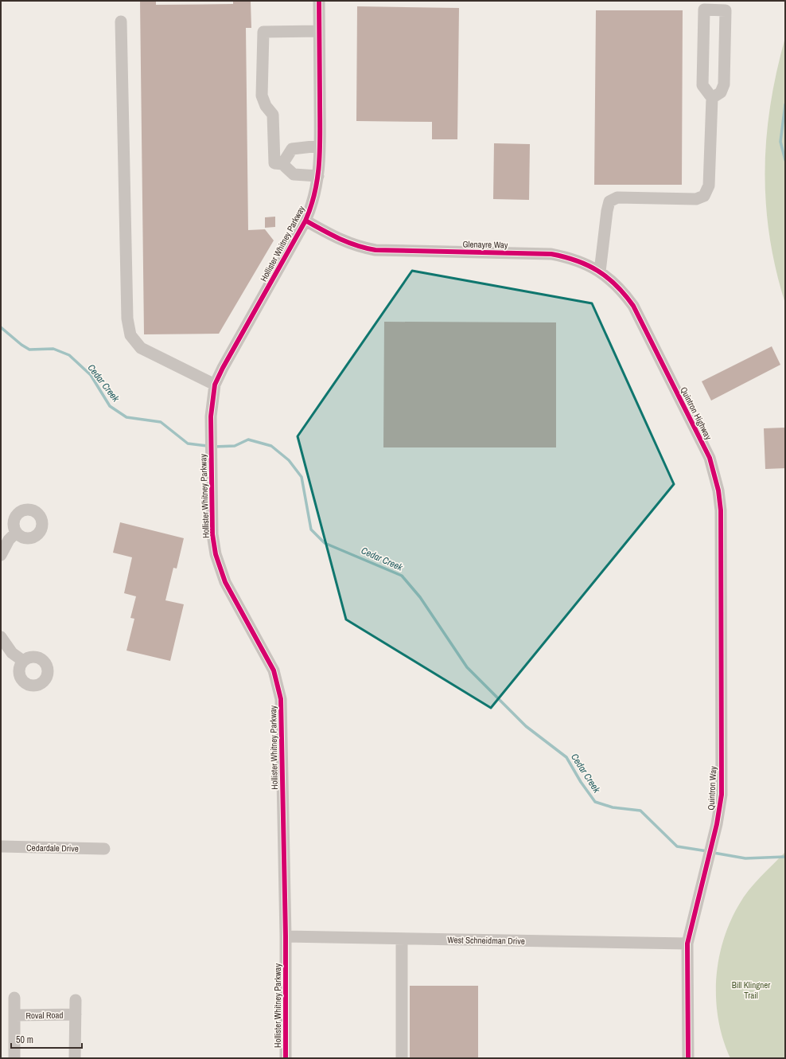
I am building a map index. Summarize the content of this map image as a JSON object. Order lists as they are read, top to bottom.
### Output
{
  "streets": {
    "street": [
      "Hollister Whitney Parkway",
      "Glenayre Way",
      "Quintron Highway",
      "Quintron Way",
      "Cedardale Drive",
      "West Schneidman Drive",
      "Roval Road"
    ]
  },
  "crossings": [
    ["Hollister Whitney Parkway", "Glenayre Way"],
    ["Hollister Whitney Parkway", "West Schneidman Drive"],
    ["Glenayre Way", "Quintron Highway"],
    ["Quintron Highway", "Quintron Way"],
    ["Quintron Way", "West Schneidman Drive"]
  ],
  "water": ["Cedar Creek"],
  "parks": ["Bill Klingner Trail"],
  "scale_bar": "50 m"
}
